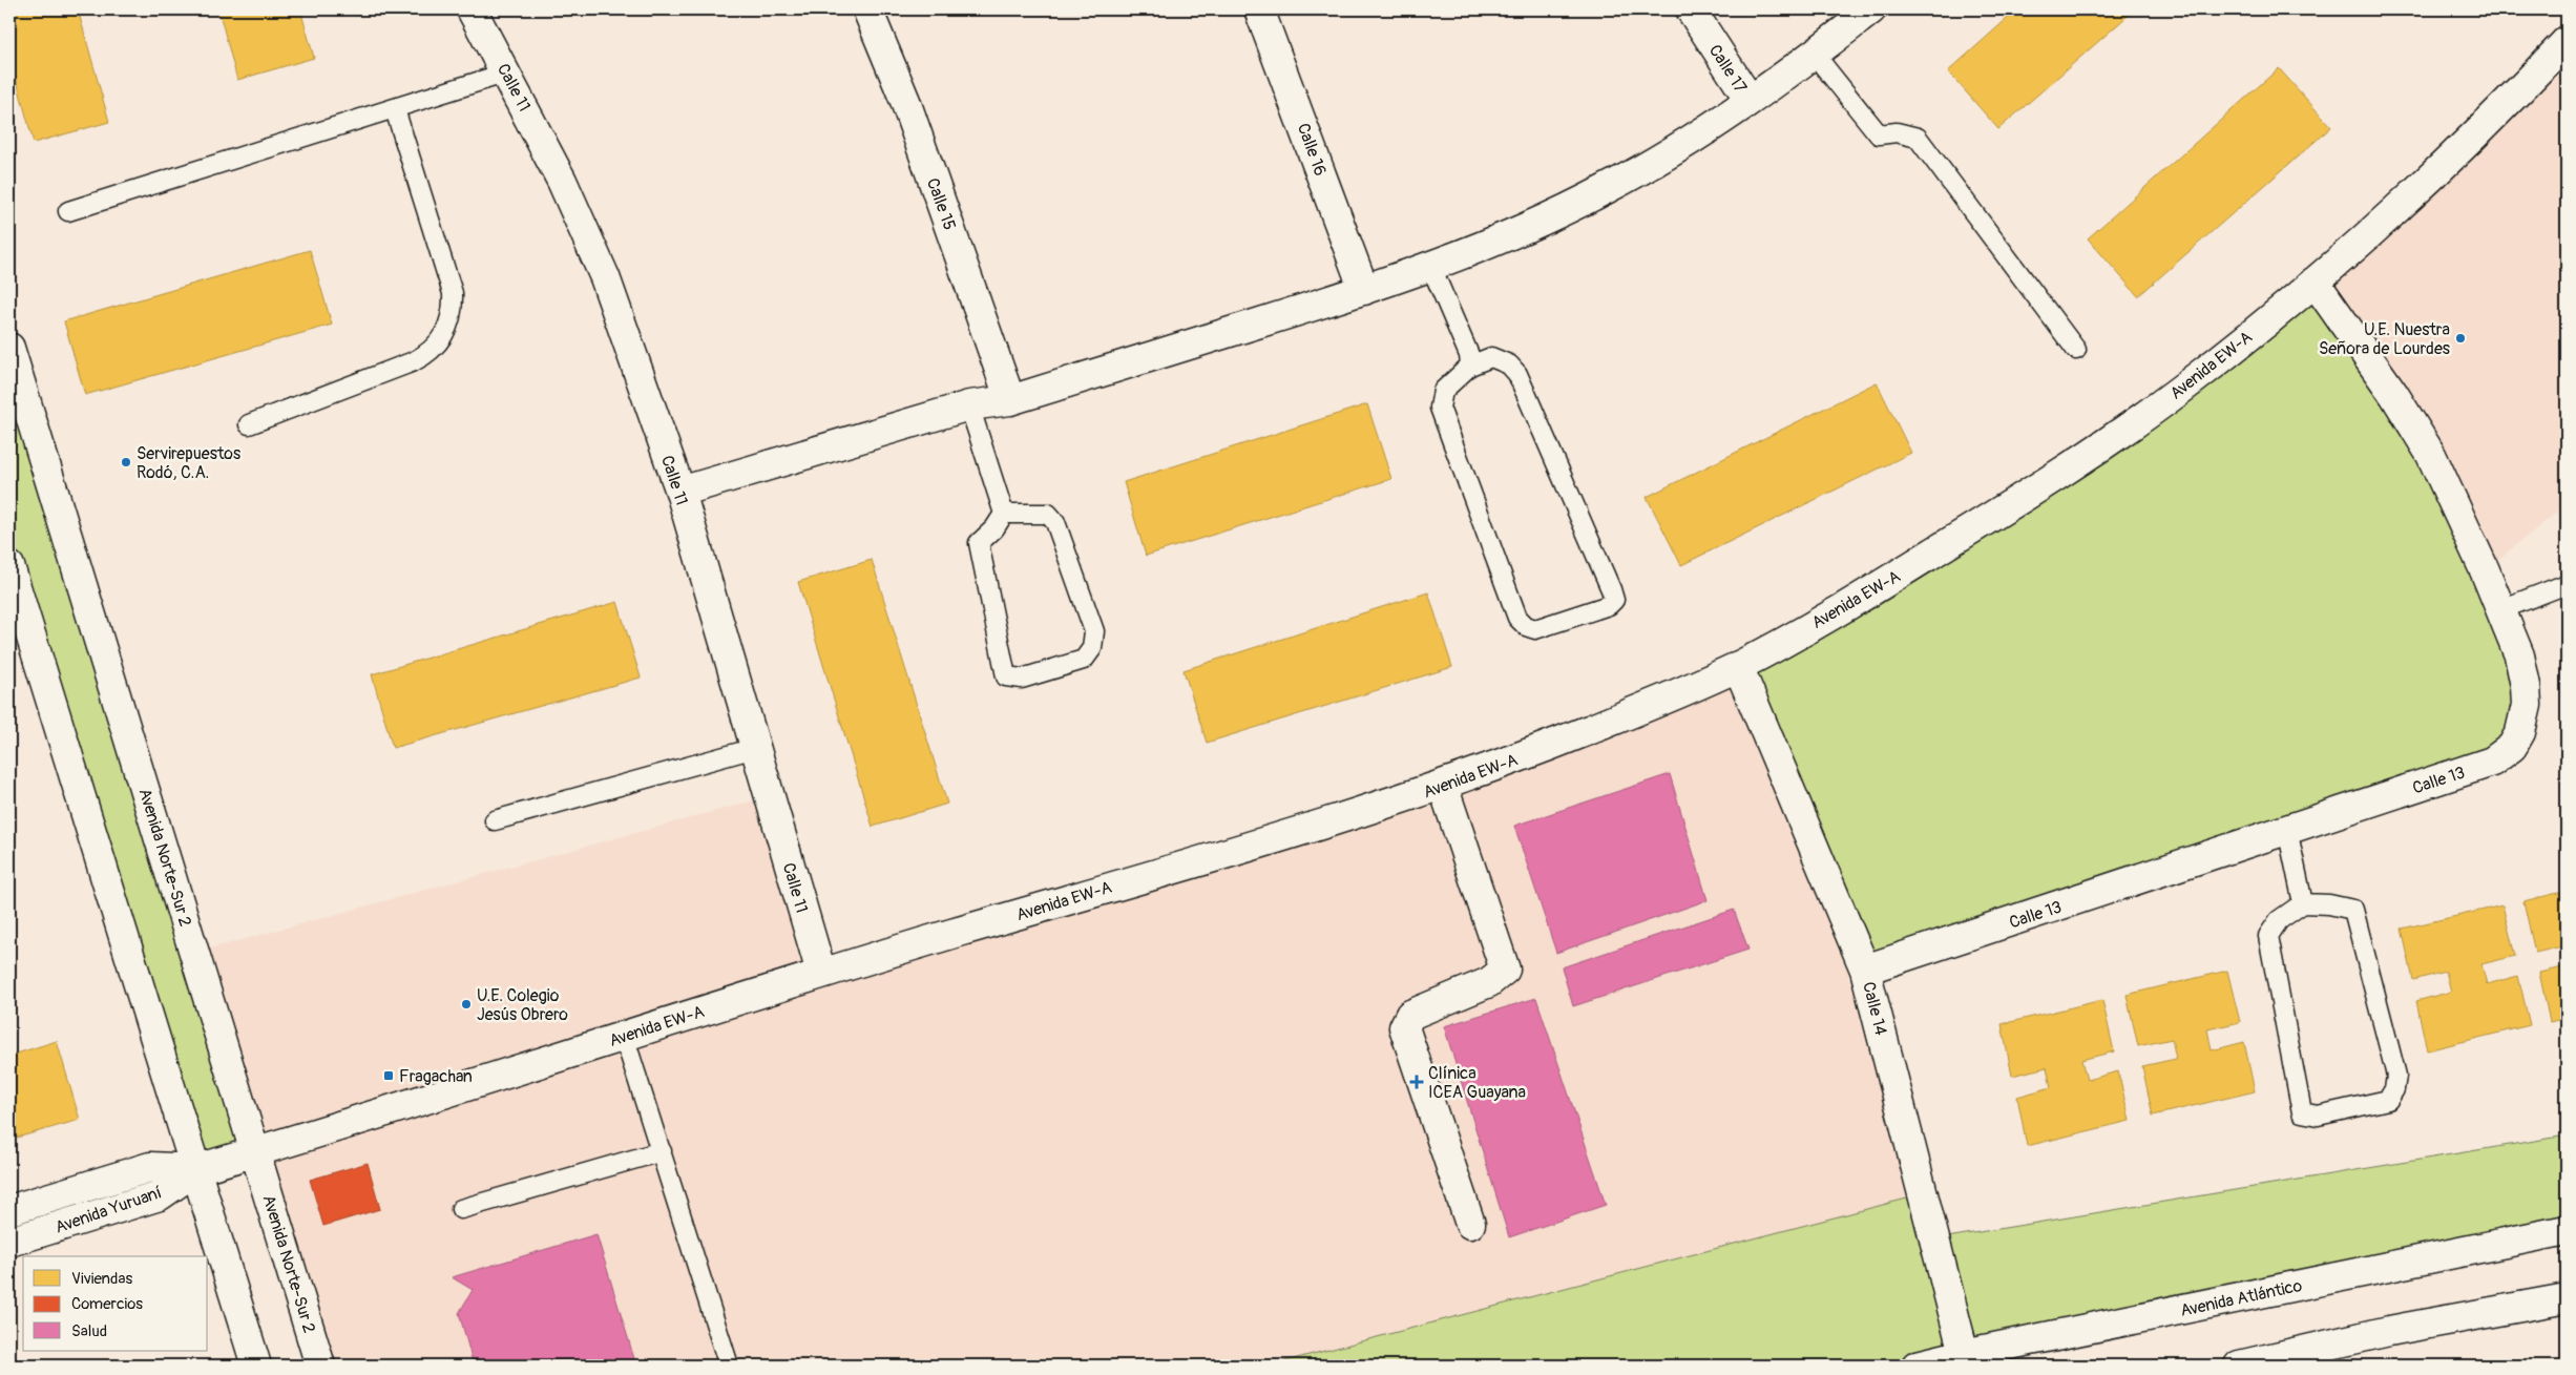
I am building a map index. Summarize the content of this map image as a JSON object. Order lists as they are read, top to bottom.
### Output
{
  "streets": {
    "street": [
      "Calle 17",
      "Calle 11",
      "Calle 16",
      "Calle 15",
      "Avenida EW-A",
      "Calle 13",
      "Avenida Norte-Sur 2",
      "Calle 14",
      "Avenida Yuruaní",
      "Avenida Atlántico"
    ]
  },
  "crossings": [
    ["Calle 11", "Avenida EW-A"],
    ["Avenida EW-A", "Calle 13"],
    ["Avenida EW-A", "Avenida Norte-Sur 2"],
    ["Avenida EW-A", "Calle 14"],
    ["Avenida EW-A", "Avenida Yuruaní"],
    ["Calle 13", "Calle 14"],
    ["Calle 14", "Avenida Atlántico"]
  ],
  "places": {
    "other": ["U.E. Nuestra Señora de Lourdes", "Servirepuestos Rodó, C.A.", "U.E. Colegio Jesús Obrero"],
    "transit": ["Fragachan"],
    "health": ["Clínica ICEA Guayana"]
  },
  "legend": ["Viviendas", "Comercios", "Salud"]
}
